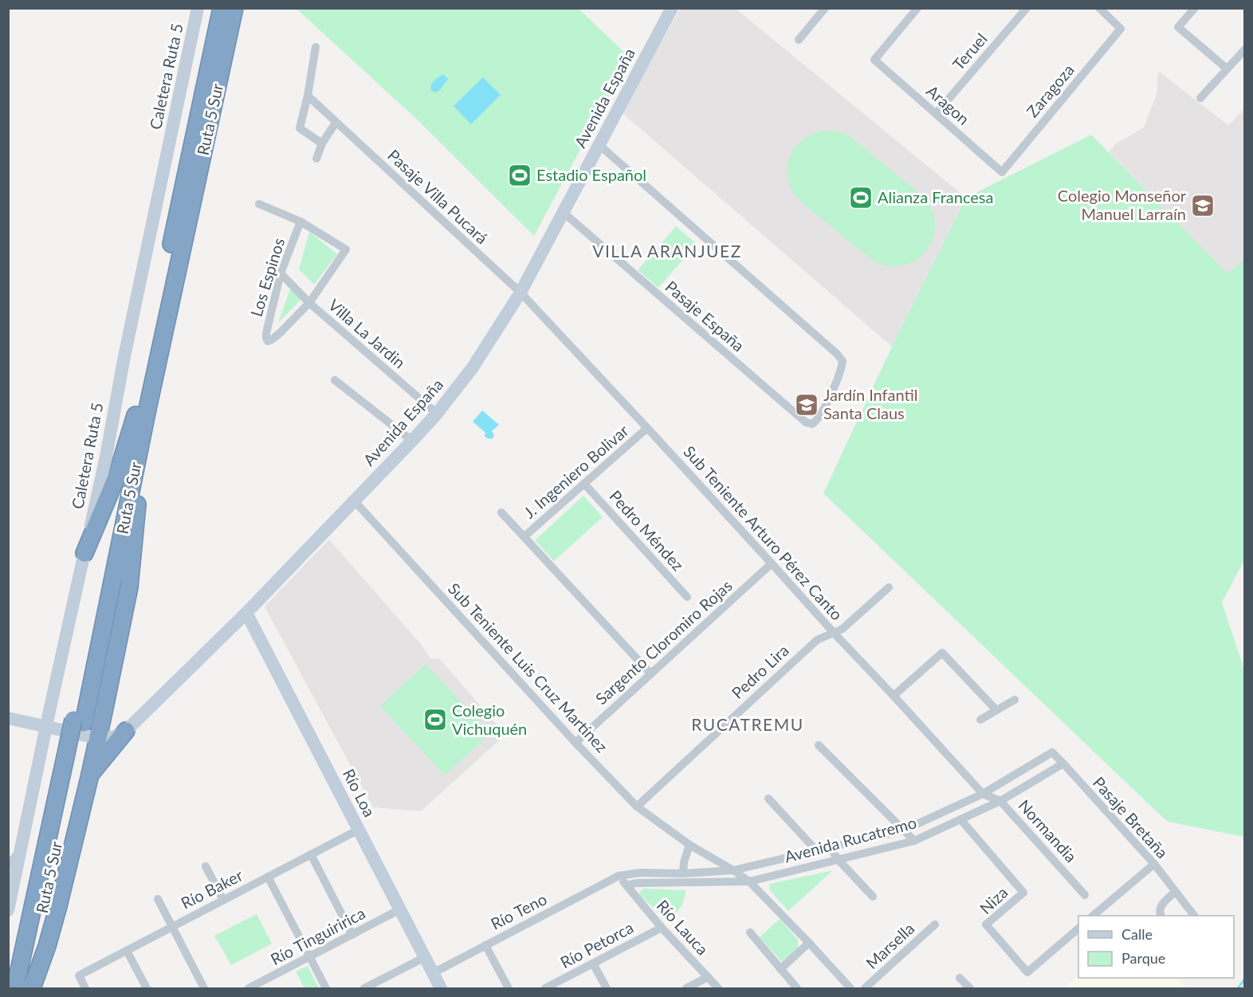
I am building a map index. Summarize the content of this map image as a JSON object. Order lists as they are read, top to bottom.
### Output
{
  "streets": {
    "highway": ["Ruta 5 Sur"],
    "main road": ["Caletera Ruta 5", "Avenida España", "Río Loa"],
    "street": [
      "Teruel",
      "Zaragoza",
      "Aragon",
      "Pasaje Villa Pucará",
      "Los Espinos",
      "Pasaje España",
      "Villa La Jardin",
      "J. Ingeniero Bolivar",
      "Pedro Méndez",
      "Sub Teniente Arturo Pérez Canto",
      "Sargento Cloromiro Rojas",
      "Sub Teniente Luis Cruz Martínez",
      "Pedro Lira",
      "Pasaje Bretaña",
      "Normandia",
      "Avenida Rucatremo",
      "Río Baker",
      "Niza",
      "Río Teno",
      "Río Lauca",
      "Río Tinguiririca",
      "Río Petorca",
      "Marsella"
    ]
  },
  "crossings": [
    ["Teruel", "Aragon"],
    ["Caletera Ruta 5", "Avenida España"],
    ["Zaragoza", "Aragon"],
    ["Avenida España", "Pasaje Villa Pucará"],
    ["Avenida España", "Pasaje España"],
    ["Avenida España", "Villa La Jardin"],
    ["Avenida España", "Sub Teniente Arturo Pérez Canto"],
    ["Avenida España", "Sub Teniente Luis Cruz Martínez"],
    ["Avenida España", "Río Loa"],
    ["Pasaje Villa Pucará", "Sub Teniente Arturo Pérez Canto"],
    ["Los Espinos", "Villa La Jardin"],
    ["J. Ingeniero Bolivar", "Pedro Méndez"],
    ["J. Ingeniero Bolivar", "Sub Teniente Arturo Pérez Canto"],
    ["Sub Teniente Arturo Pérez Canto", "Sargento Cloromiro Rojas"],
    ["Sub Teniente Arturo Pérez Canto", "Pedro Lira"],
    ["Sub Teniente Arturo Pérez Canto", "Normandia"],
    ["Sub Teniente Arturo Pérez Canto", "Avenida Rucatremo"],
    ["Sargento Cloromiro Rojas", "Sub Teniente Luis Cruz Martínez"],
    ["Sub Teniente Luis Cruz Martínez", "Pedro Lira"],
    ["Sub Teniente Luis Cruz Martínez", "Avenida Rucatremo"],
    ["Río Loa", "Río Baker"],
    ["Río Loa", "Río Teno"],
    ["Río Loa", "Río Tinguiririca"],
    ["Pasaje Bretaña", "Avenida Rucatremo"],
    ["Normandia", "Avenida Rucatremo"],
    ["Avenida Rucatremo", "Niza"],
    ["Avenida Rucatremo", "Río Teno"],
    ["Avenida Rucatremo", "Río Lauca"],
    ["Río Lauca", "Río Petorca"]
  ],
  "districts": ["VILLA ARANJUEZ", "RUCATREMU"],
  "places": {
    "sports": ["Estadio Español", "Alianza Francesa", "Colegio Vichuquén"],
    "school or university": ["Colegio Monseñor Manuel Larraín", "Jardín Infantil Santa Claus"]
  },
  "legend": ["Calle", "Parque"]
}
